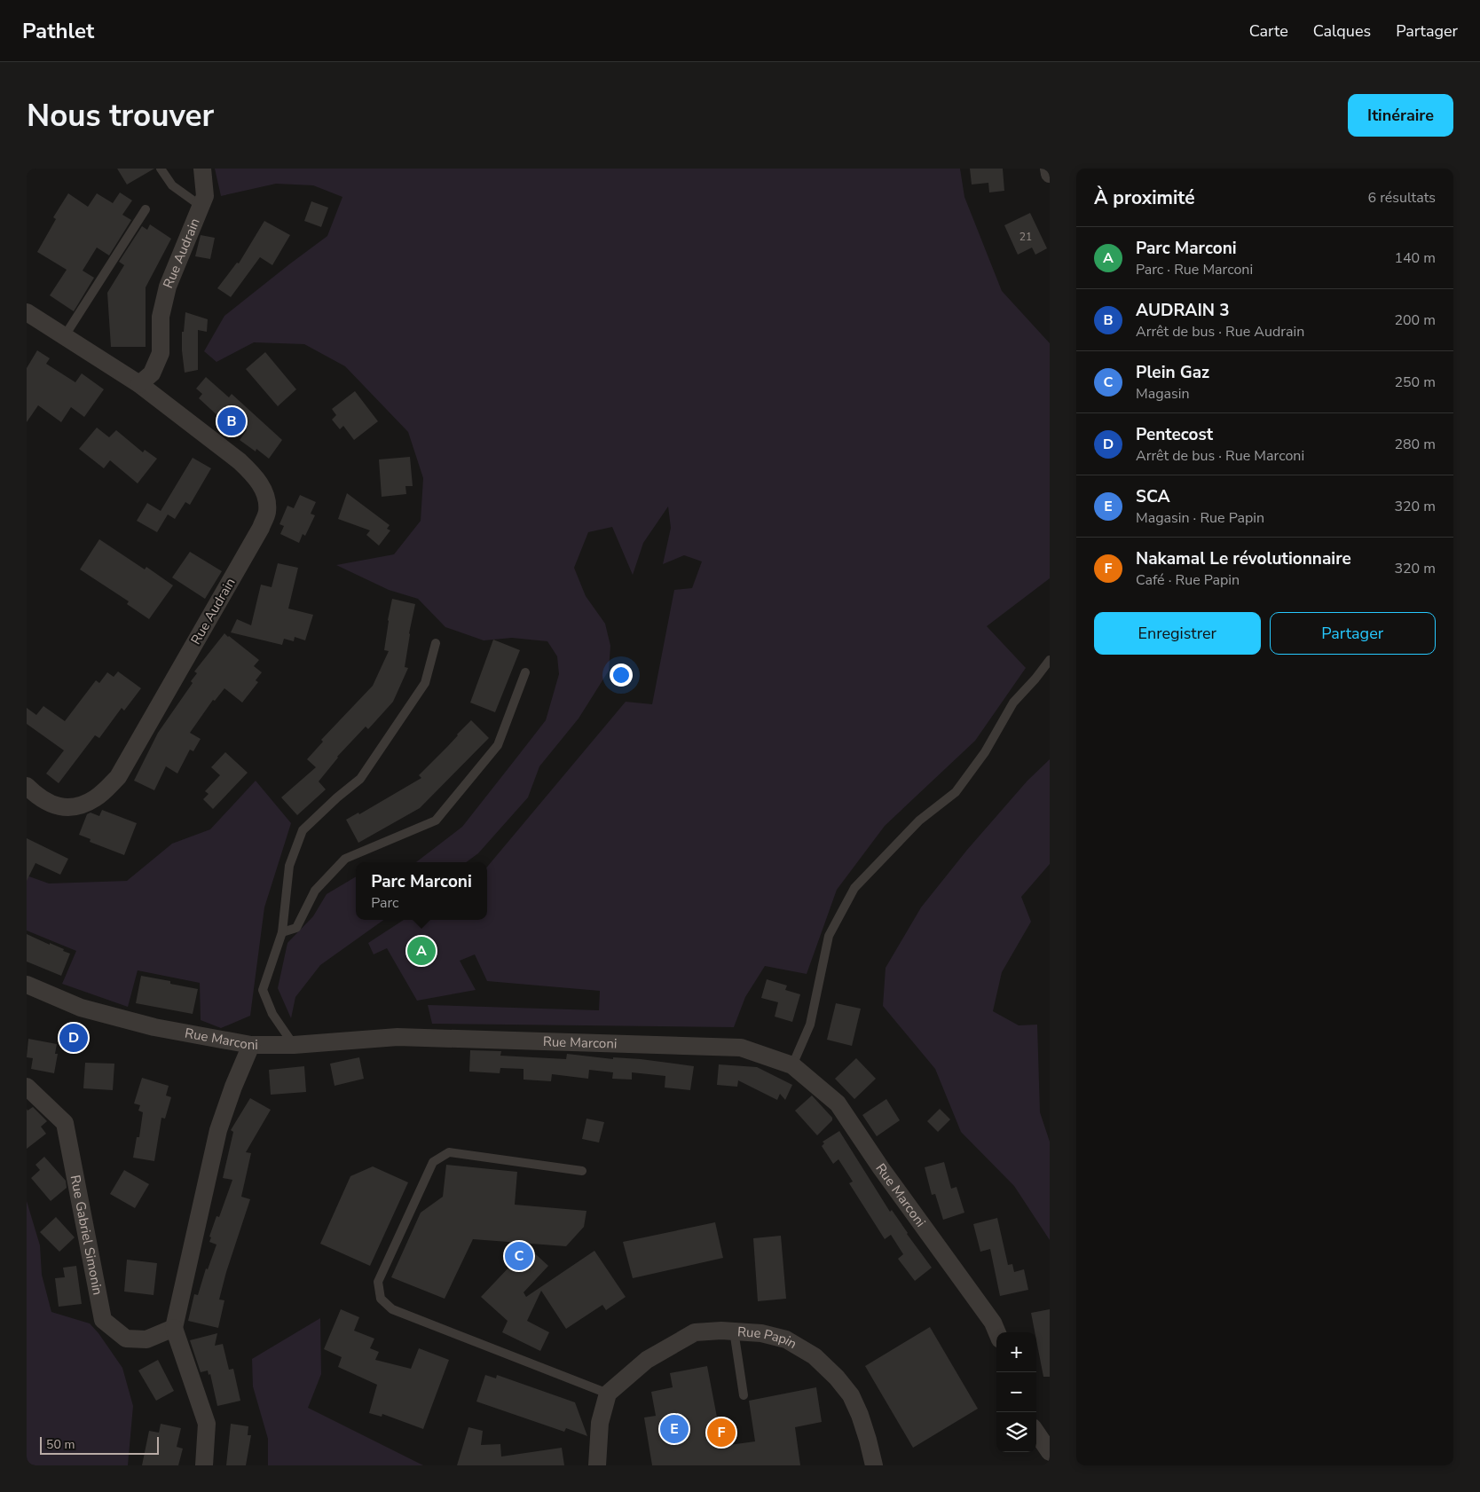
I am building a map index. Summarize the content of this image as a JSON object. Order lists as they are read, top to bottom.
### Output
{
  "streets": {
    "street": [
      "Rue Audrain",
      "Rue Marconi",
      "Rue Gabriel Simonin",
      "Rue Papin"
    ]
  },
  "house_numbers": ["21"],
  "scale_bar": "50 m",
  "page": {
    "header": "Pathlet",
    "nav": ["Carte", "Calques", "Partager"],
    "buttons": [
      "Itinéraire",
      ["Enregistrer", "Partager"]
    ],
    "title": "Nous trouver",
    "heading": ["À proximité", "6 résultats"],
    "list": [
      {
        "mark": "A",
        "name": "Parc Marconi",
        "note": "Parc · Rue Marconi",
        "value": "140 m"
      },
      {
        "mark": "B",
        "name": "AUDRAIN 3",
        "note": "Arrêt de bus · Rue Audrain",
        "value": "200 m"
      },
      {
        "mark": "C",
        "name": "Plein Gaz",
        "note": "Magasin",
        "value": "250 m"
      },
      {
        "mark": "D",
        "name": "Pentecost",
        "note": "Arrêt de bus · Rue Marconi",
        "value": "280 m"
      },
      {
        "mark": "E",
        "name": "SCA",
        "note": "Magasin · Rue Papin",
        "value": "320 m"
      },
      {
        "mark": "F",
        "name": "Nakamal Le révolutionnaire",
        "note": "Café · Rue Papin",
        "value": "320 m"
      }
    ],
    "pins": [
      "B",
      "A",
      "D",
      "C",
      "E",
      "F"
    ],
    "popup": ["Parc Marconi", "Parc"],
    "map_buttons": ["+", "−"],
    "scale": "50 m"
  }
}
